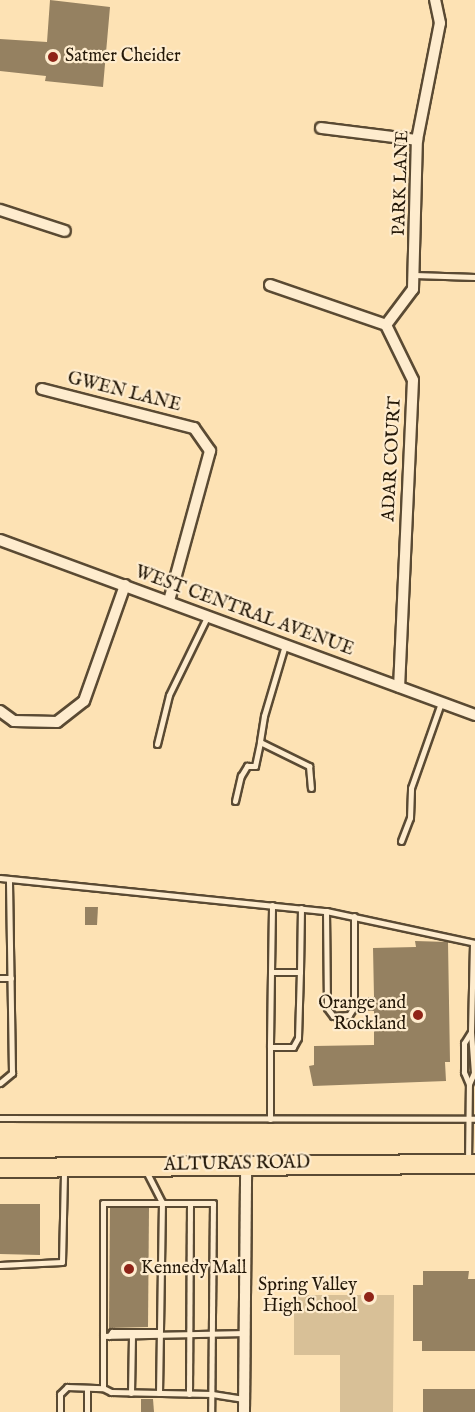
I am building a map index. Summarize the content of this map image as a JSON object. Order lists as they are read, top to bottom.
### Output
{
  "streets": {
    "main road": ["ALTURAS ROAD"],
    "street": [
      "PARK LANE",
      "GWEN LANE",
      "ADAR COURT",
      "WEST CENTRAL AVENUE"
    ]
  },
  "crossings": [
    ["PARK LANE", "ADAR COURT"],
    ["GWEN LANE", "WEST CENTRAL AVENUE"],
    ["ADAR COURT", "WEST CENTRAL AVENUE"]
  ],
  "places": [
    "Satmer Cheider",
    "Orange and Rockland",
    "Kennedy Mall",
    "Spring Valley High School"
  ]
}
